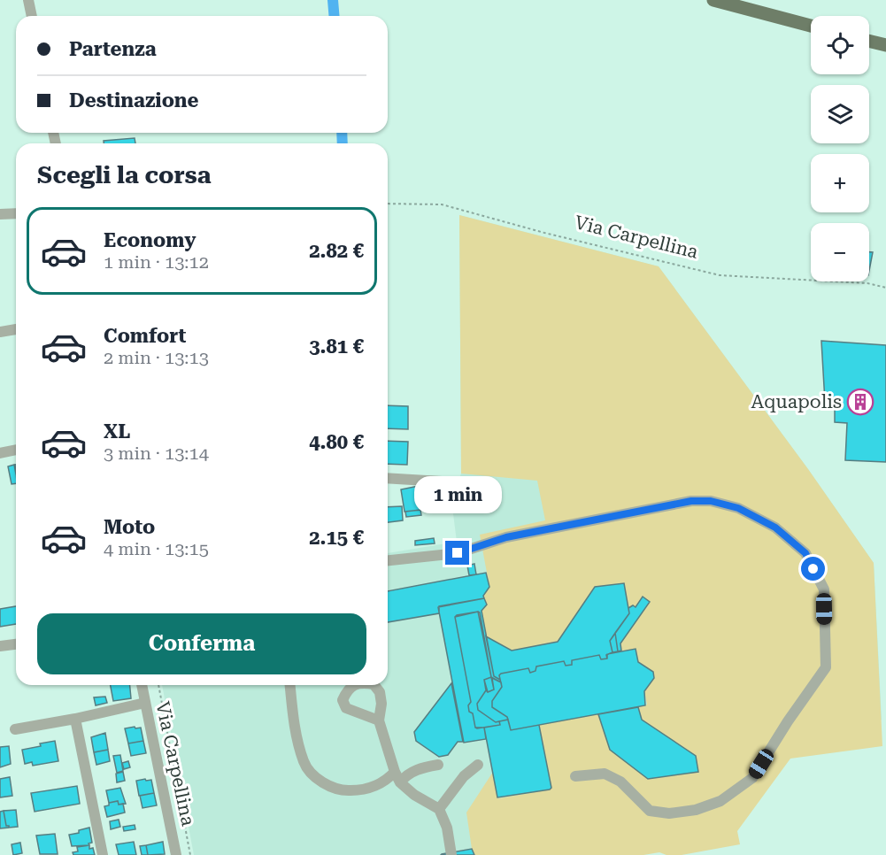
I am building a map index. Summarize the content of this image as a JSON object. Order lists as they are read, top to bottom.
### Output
{
  "streets": {
    "street": ["Via Carpellina"]
  },
  "places": {
    "building": ["Aquapolis"]
  },
  "page": {
    "map_buttons": ["+", "−"],
    "banner": ["Partenza", "Destinazione"],
    "heading": "Scegli la corsa",
    "list": [
      {
        "name": "Economy",
        "note": "1 min · 13:12",
        "value": "2.82 €"
      },
      {
        "name": "Comfort",
        "note": "2 min · 13:13",
        "value": "3.81 €"
      },
      {
        "name": "XL",
        "note": "3 min · 13:14",
        "value": "4.80 €"
      },
      {
        "name": "Moto",
        "note": "4 min · 13:15",
        "value": "2.15 €"
      }
    ],
    "bubble": "1 min",
    "buttons": "Conferma"
  }
}
